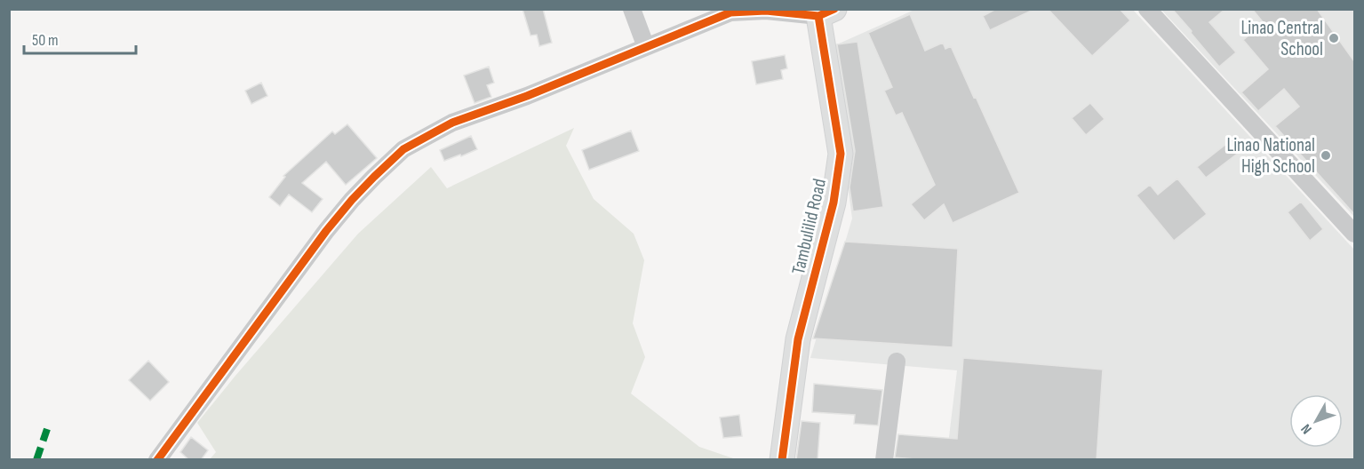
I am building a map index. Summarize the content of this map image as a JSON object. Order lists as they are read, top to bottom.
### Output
{
  "streets": {
    "street": ["Tambulilid Road"]
  },
  "places": ["Linao Central School", "Linao National High School"],
  "scale_bar": "50 m",
  "north": "bottom left"
}
